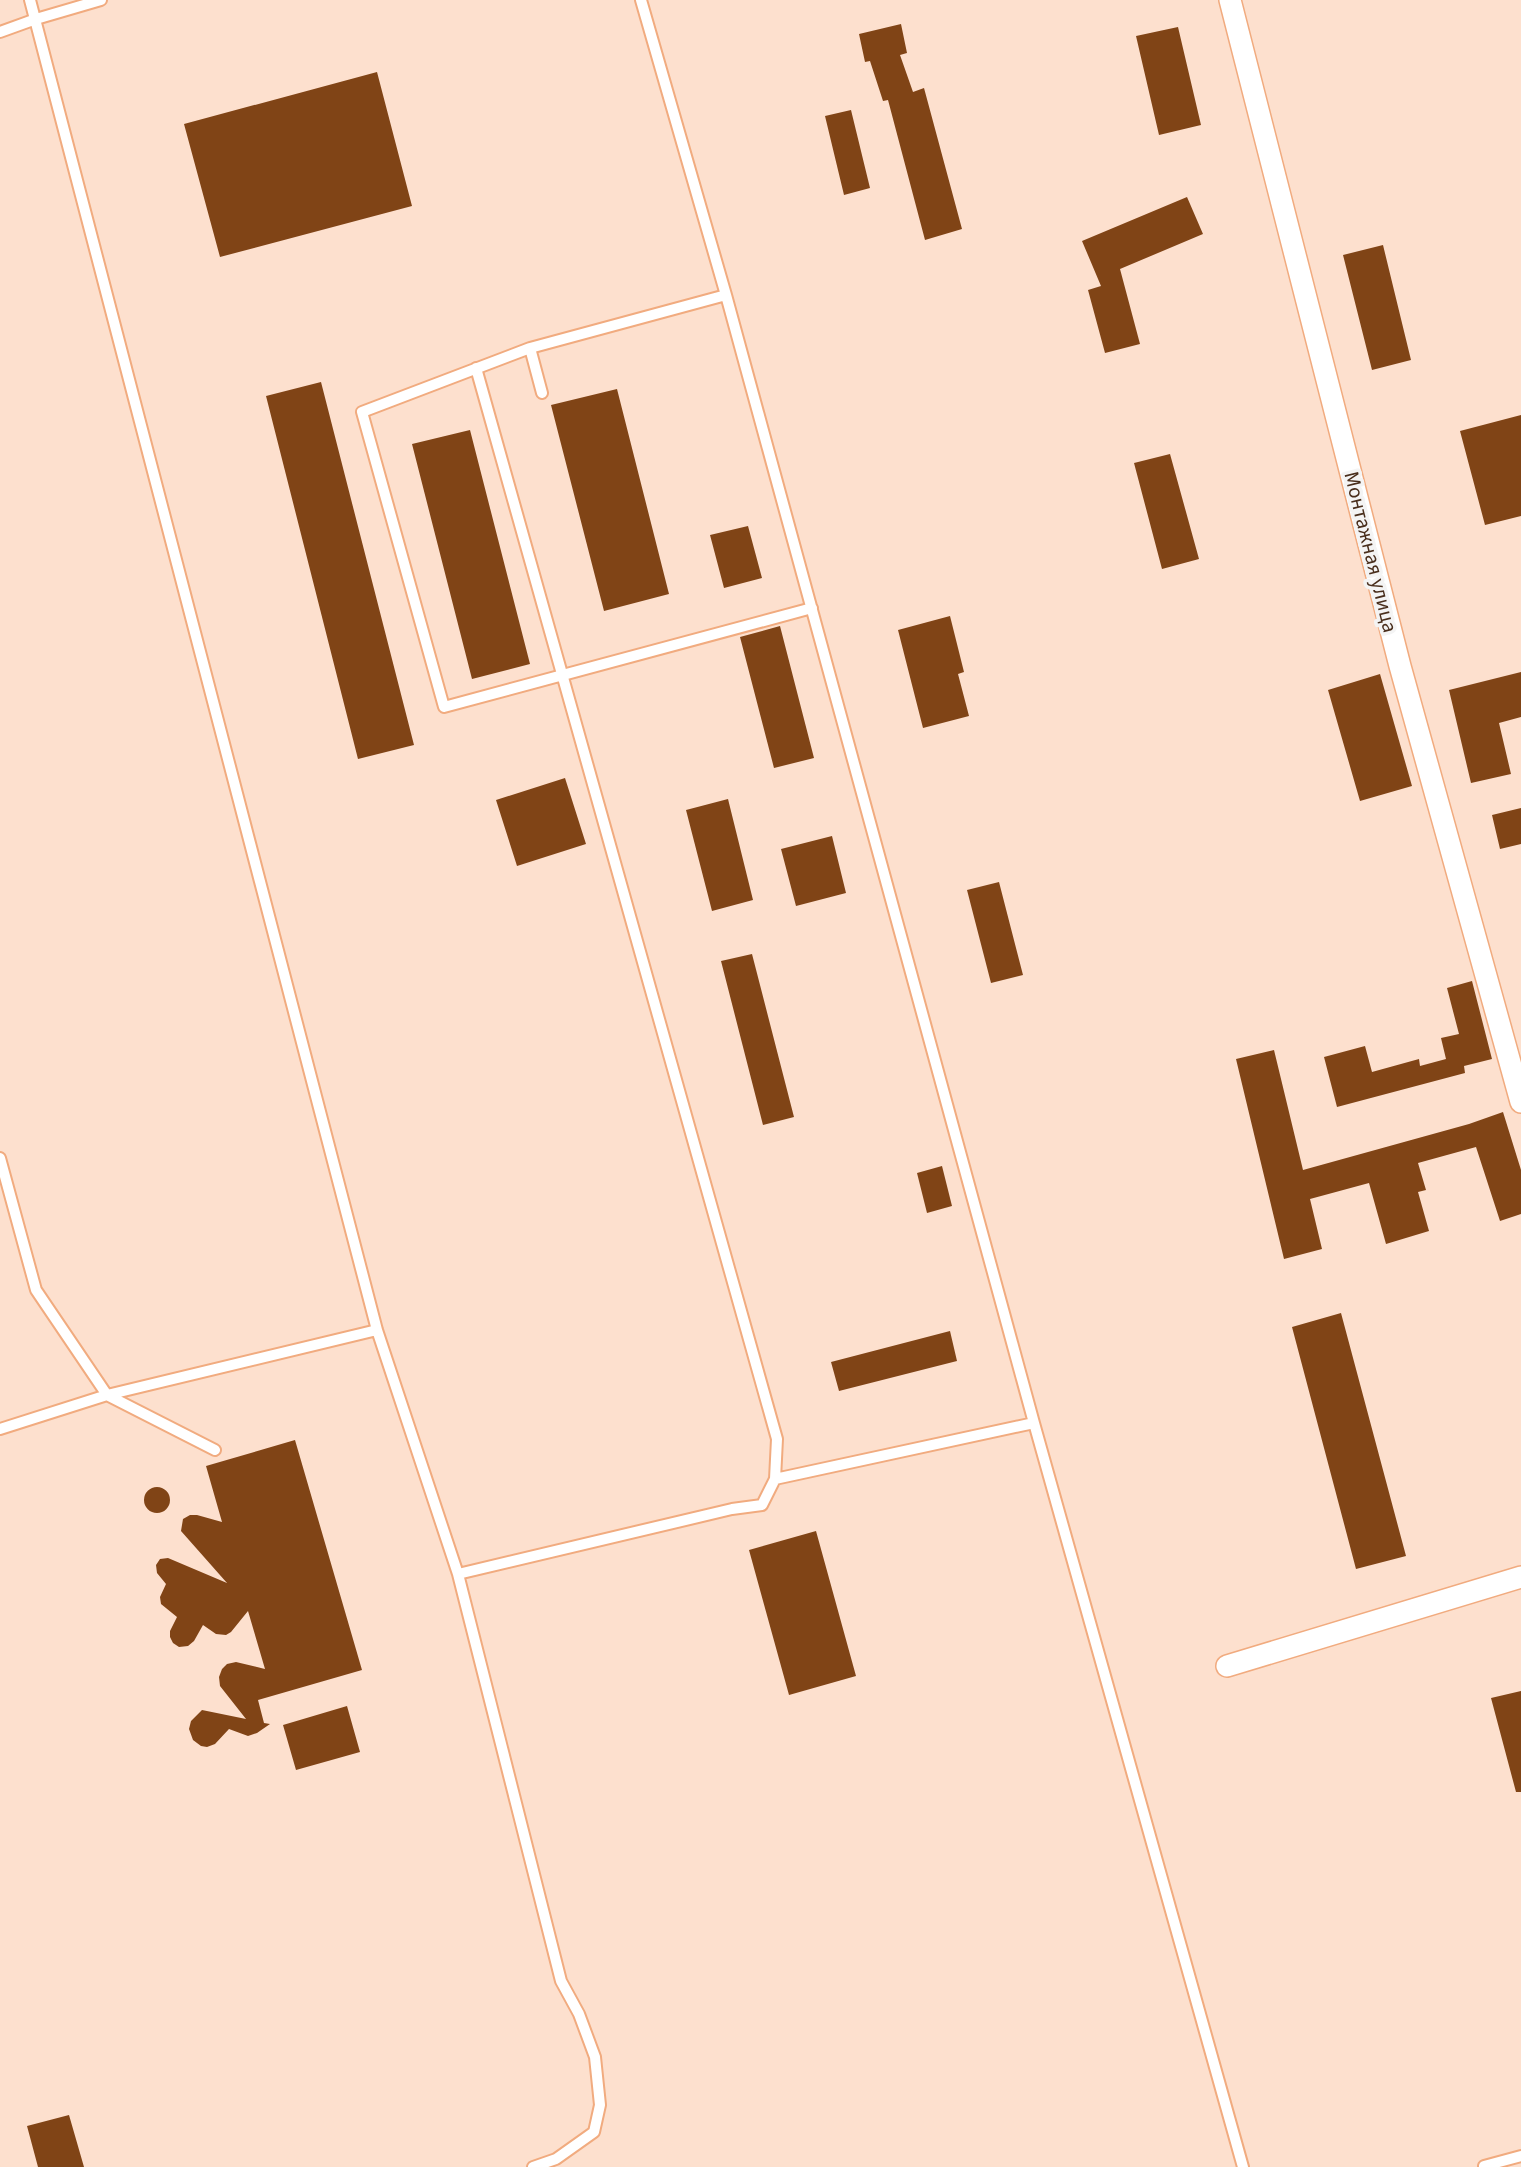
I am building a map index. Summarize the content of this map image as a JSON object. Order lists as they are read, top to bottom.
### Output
{
  "streets": {
    "street": ["Монтажная улица"]
  }
}
